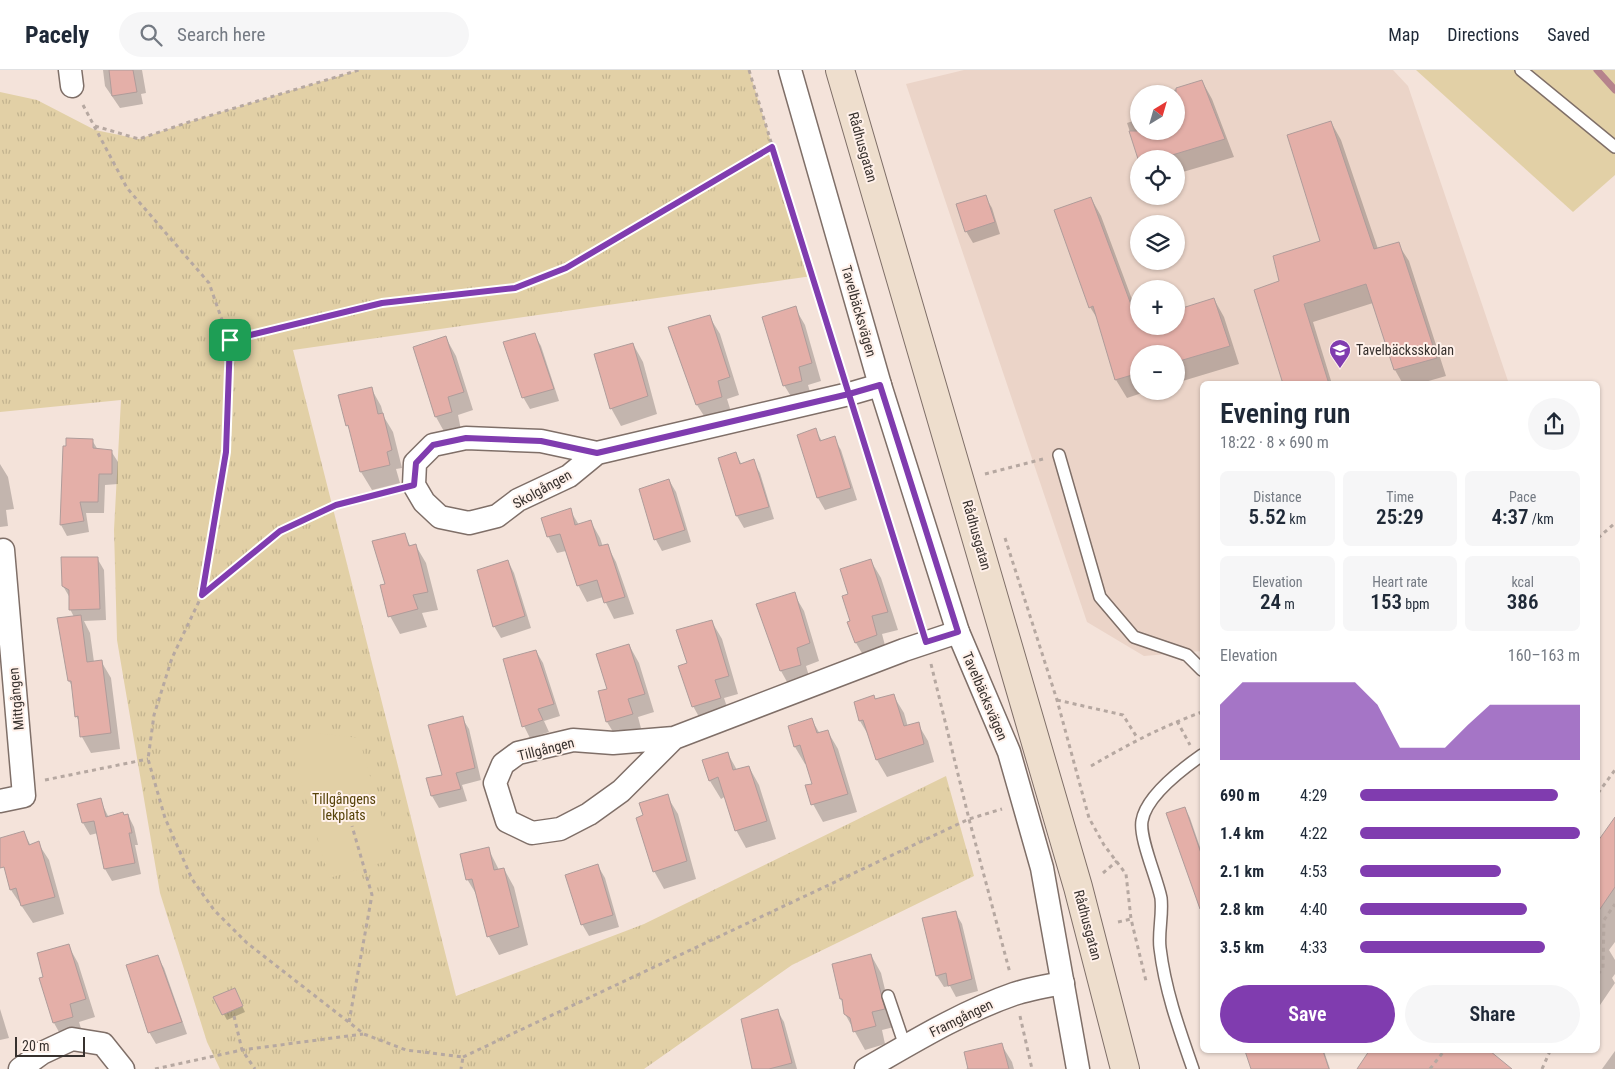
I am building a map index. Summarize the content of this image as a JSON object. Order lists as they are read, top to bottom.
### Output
{
  "streets": {
    "main road": ["Rådhusgatan"],
    "street": [
      "Tavelbäcksvägen",
      "Skolgången",
      "Mittgången",
      "Tillgången",
      "Framgången"
    ]
  },
  "crossings": [
    ["Tavelbäcksvägen", "Skolgången"],
    ["Tavelbäcksvägen", "Tillgången"],
    ["Tavelbäcksvägen", "Framgången"]
  ],
  "parks": ["Tillgångens lekplats"],
  "places": {
    "school or university": ["Tavelbäcksskolan"]
  },
  "scale_bar": "20 m",
  "north": "top right",
  "page": {
    "header": "Pacely",
    "search": "Search here",
    "nav": ["Map", "Directions", "Saved"],
    "map_buttons": ["+", "−"],
    "heading": ["Evening run", "18:22 · 8 × 690 m"],
    "stats": [
      ["Distance", "5.52 km"],
      ["Time", "25:29"],
      ["Pace", "4:37 /km"],
      ["Elevation", "24 m"],
      ["Heart rate", "153 bpm"],
      ["kcal", "386"]
    ],
    "chart": ["Elevation", "160–163 m"],
    "list": [
      {
        "name": "690 m",
        "note": "4:29"
      },
      {
        "name": "1.4 km",
        "note": "4:22"
      },
      {
        "name": "2.1 km",
        "note": "4:53"
      },
      {
        "name": "2.8 km",
        "note": "4:40"
      },
      {
        "name": "3.5 km",
        "note": "4:33"
      }
    ],
    "buttons": ["Save", "Share"],
    "scale": "20 m"
  }
}
